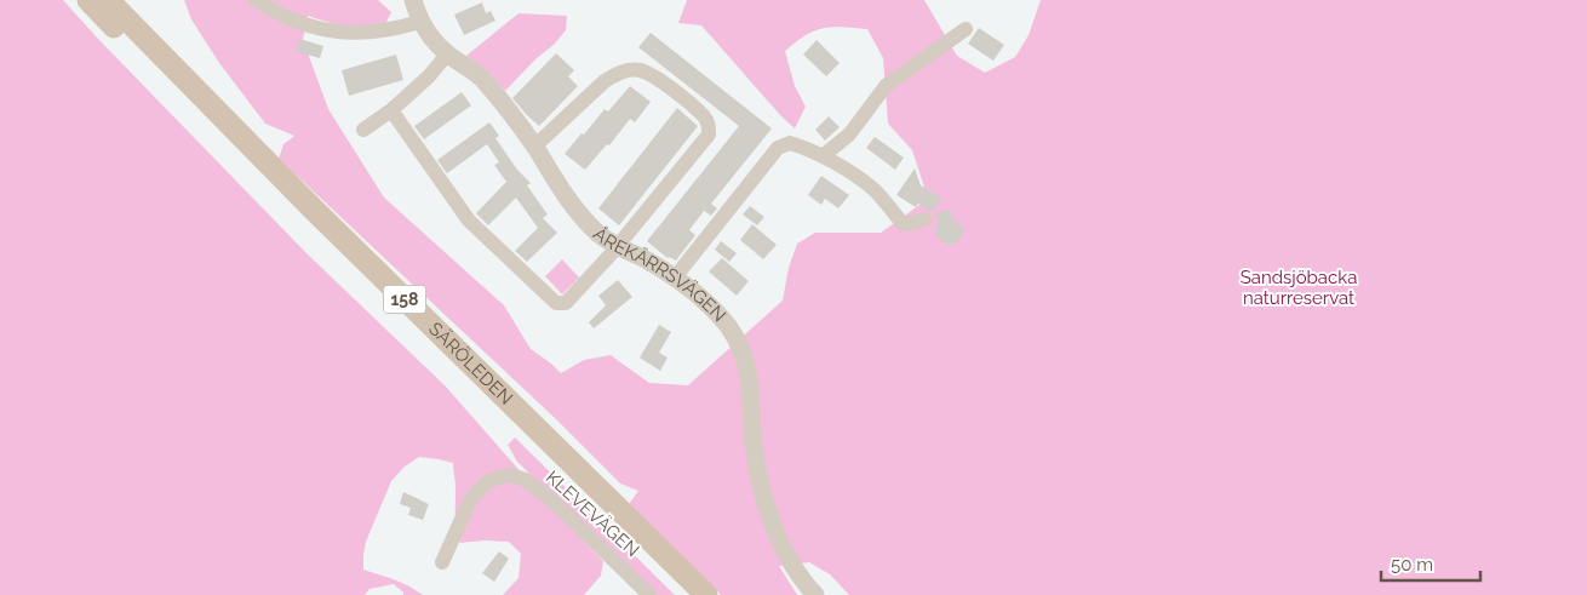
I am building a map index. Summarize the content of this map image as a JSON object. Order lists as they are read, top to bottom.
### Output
{
  "streets": {
    "main road": ["158", "SÄRÖLEDEN"],
    "street": ["ÅREKÄRRSVÄGEN", "KLEVEVÄGEN"]
  },
  "parks": ["Sandsjöbacka naturreservat"],
  "scale_bar": "50 m"
}
